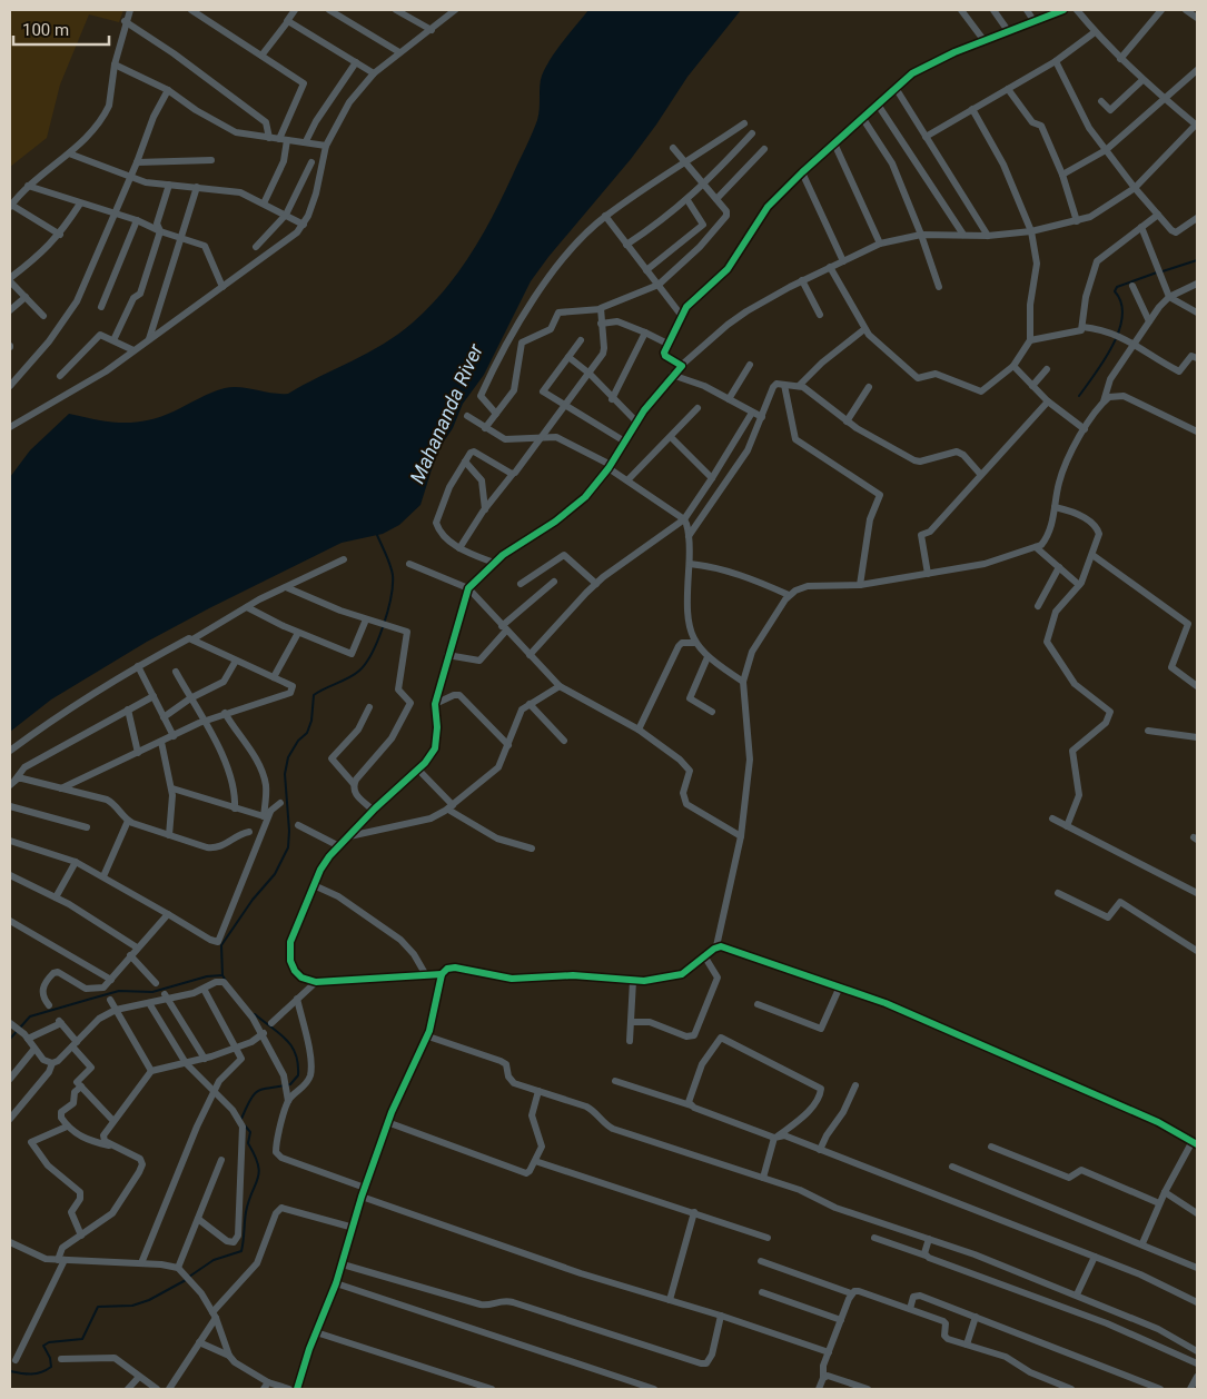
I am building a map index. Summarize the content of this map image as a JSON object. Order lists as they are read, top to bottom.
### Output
{
  "water": ["Mahananda River"],
  "scale_bar": "100 m"
}
